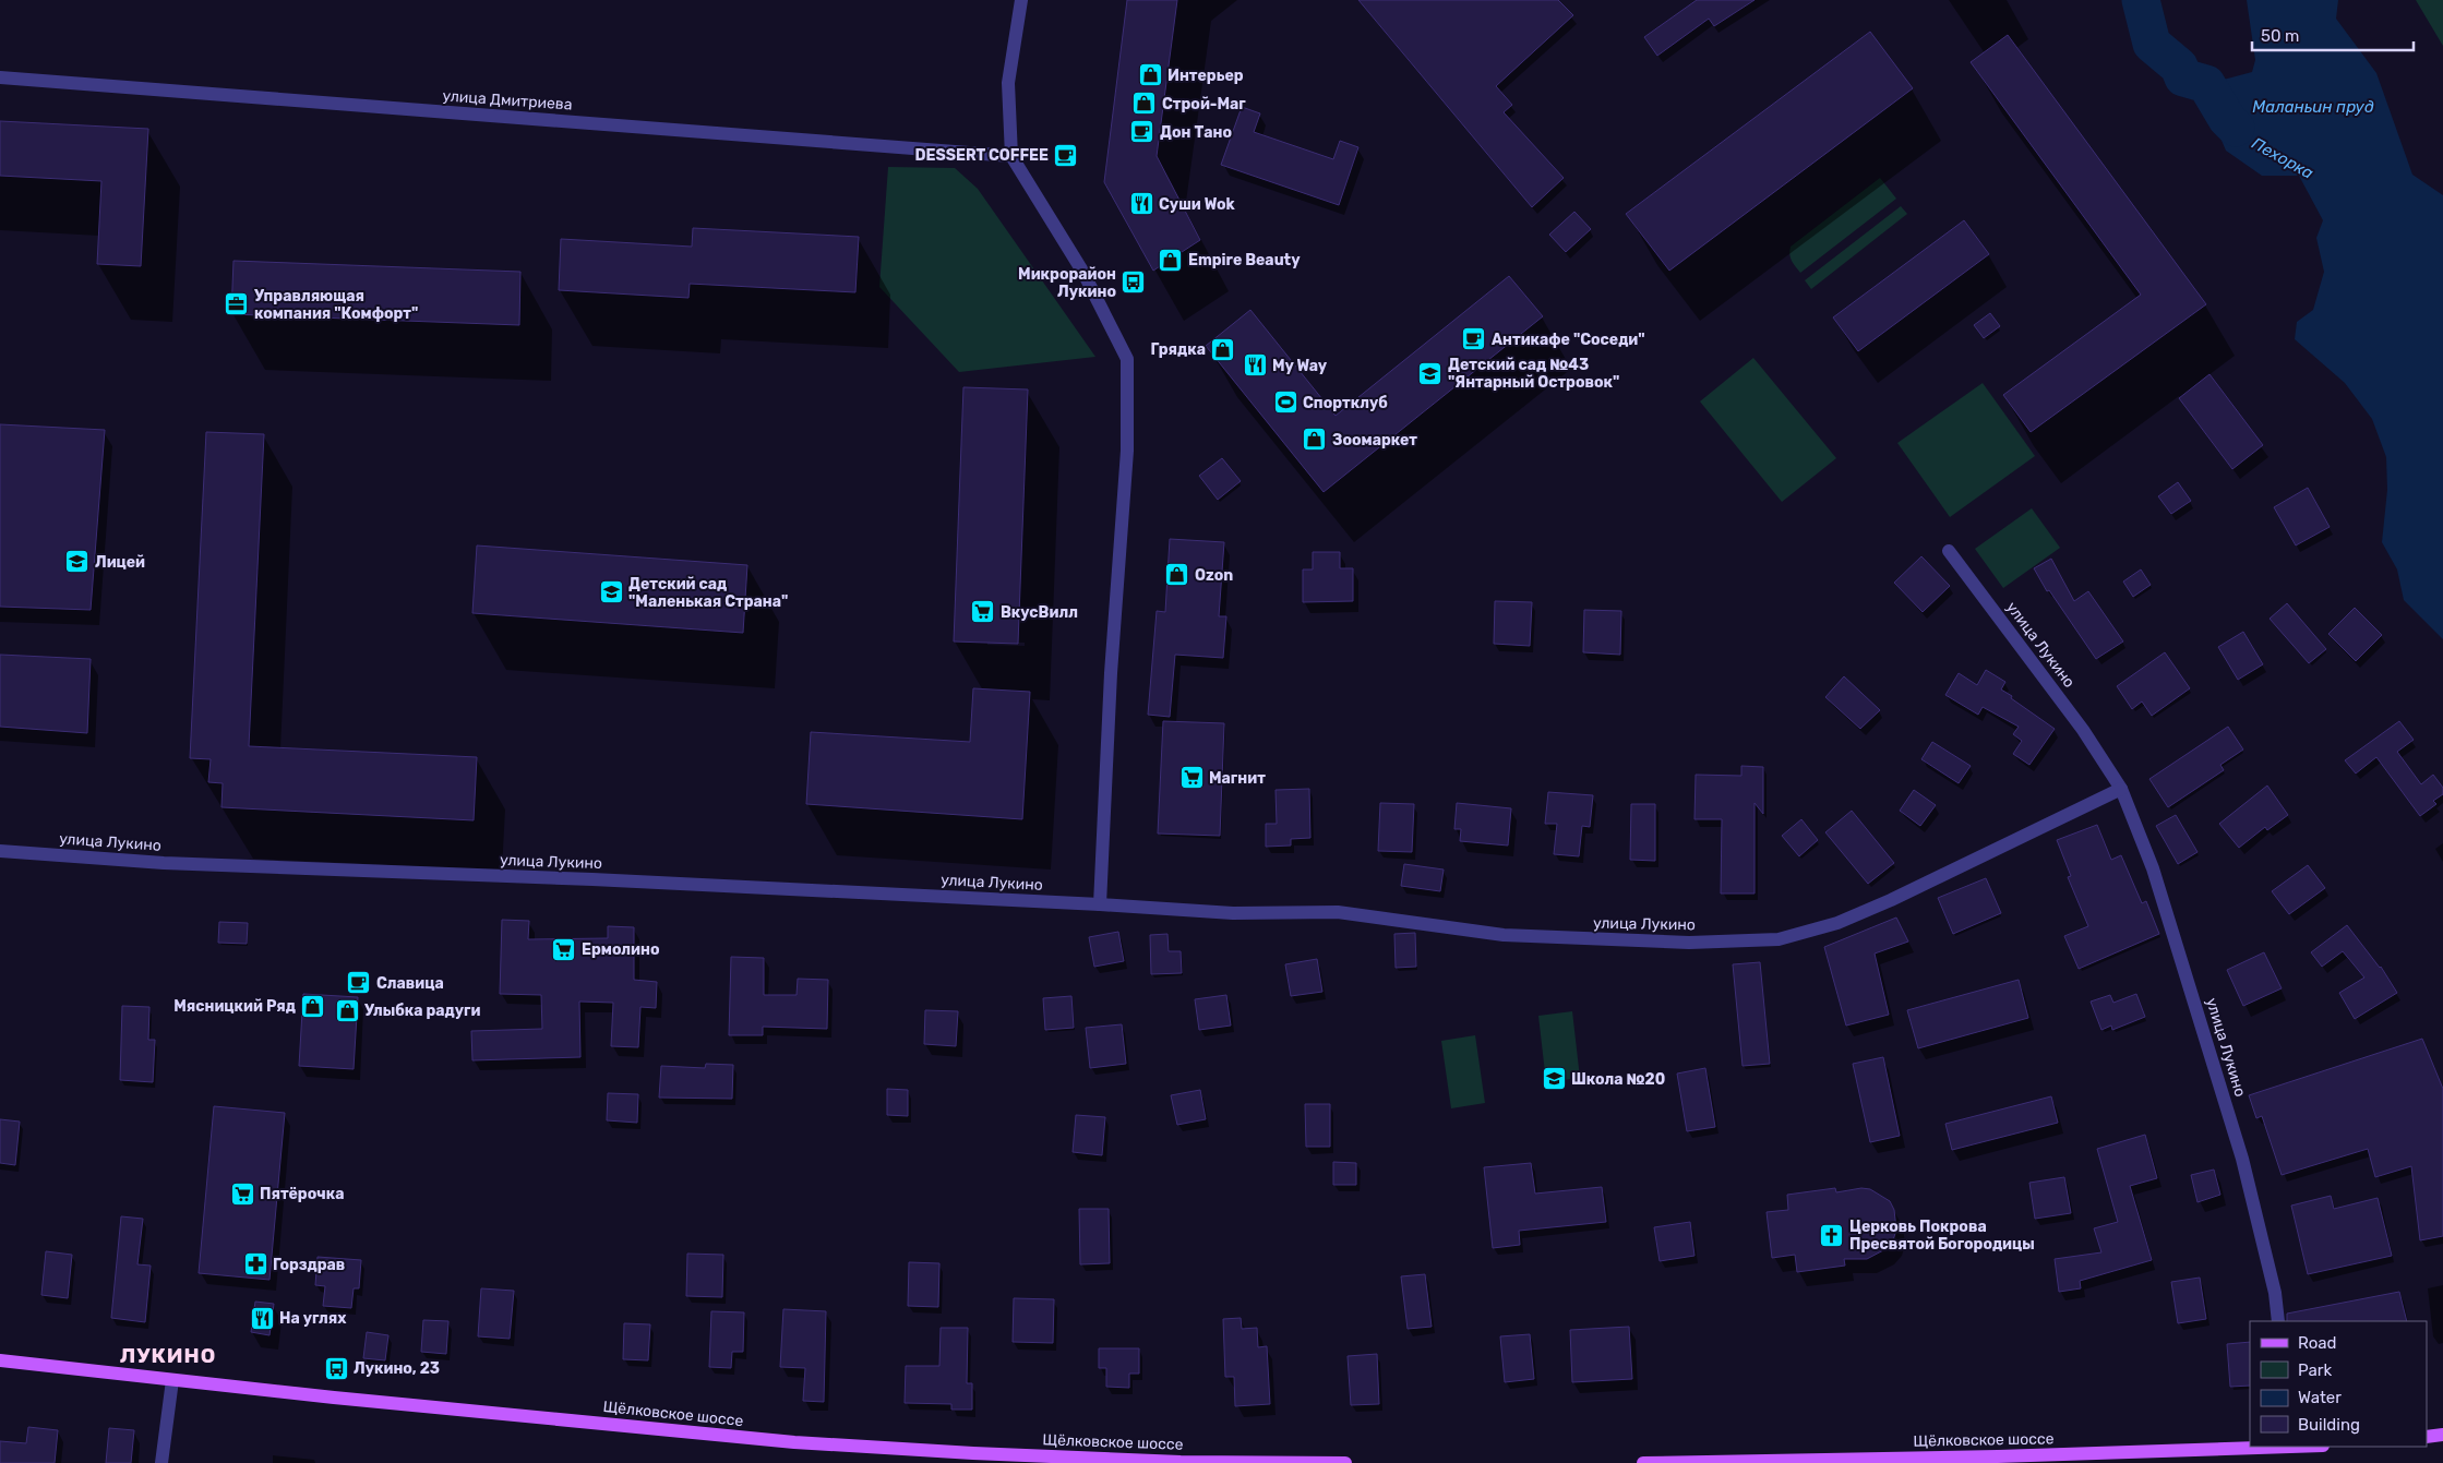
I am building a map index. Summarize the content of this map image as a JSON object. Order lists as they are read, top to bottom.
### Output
{
  "streets": {
    "main road": ["Щёлковское шоссе"],
    "street": ["улица Дмитриева", "улица Лукино"]
  },
  "districts": ["ЛУКИНО"],
  "water": ["Маланьин пруд", "Пехорка"],
  "places": {
    "shop": [
      "Интерьер",
      "Строй-Маг",
      "Empire Beauty",
      "Грядка",
      "Зоомаркет",
      "Ozon",
      "Мясницкий Ряд",
      "Улыбка радуги"
    ],
    "cafe": [
      "Дон Тано",
      "DESSERT COFFEE",
      "Антикафе \"Соседи\"",
      "Славица"
    ],
    "restaurant": ["Суши Wok", "My Way", "На углях"],
    "bus stop": ["Микрорайон Лукино", "Лукино, 23"],
    "office": ["Управляющая компания \"Комфорт\""],
    "school or university": [
      "Детский сад №43 \"Янтарный Островок\"",
      "Лицей",
      "Детский сад \"Маленькая Страна\"",
      "Школа №20"
    ],
    "sports": ["Спортклуб"],
    "supermarket": [
      "ВкусВилл",
      "Магнит",
      "Ермолино",
      "Пятёрочка"
    ],
    "church": ["Церковь Покрова Пресвятой Богородицы"],
    "pharmacy": ["Горздрав"]
  },
  "legend": [
    "Road",
    "Park",
    "Water",
    "Building"
  ],
  "scale_bar": "50 m"
}
